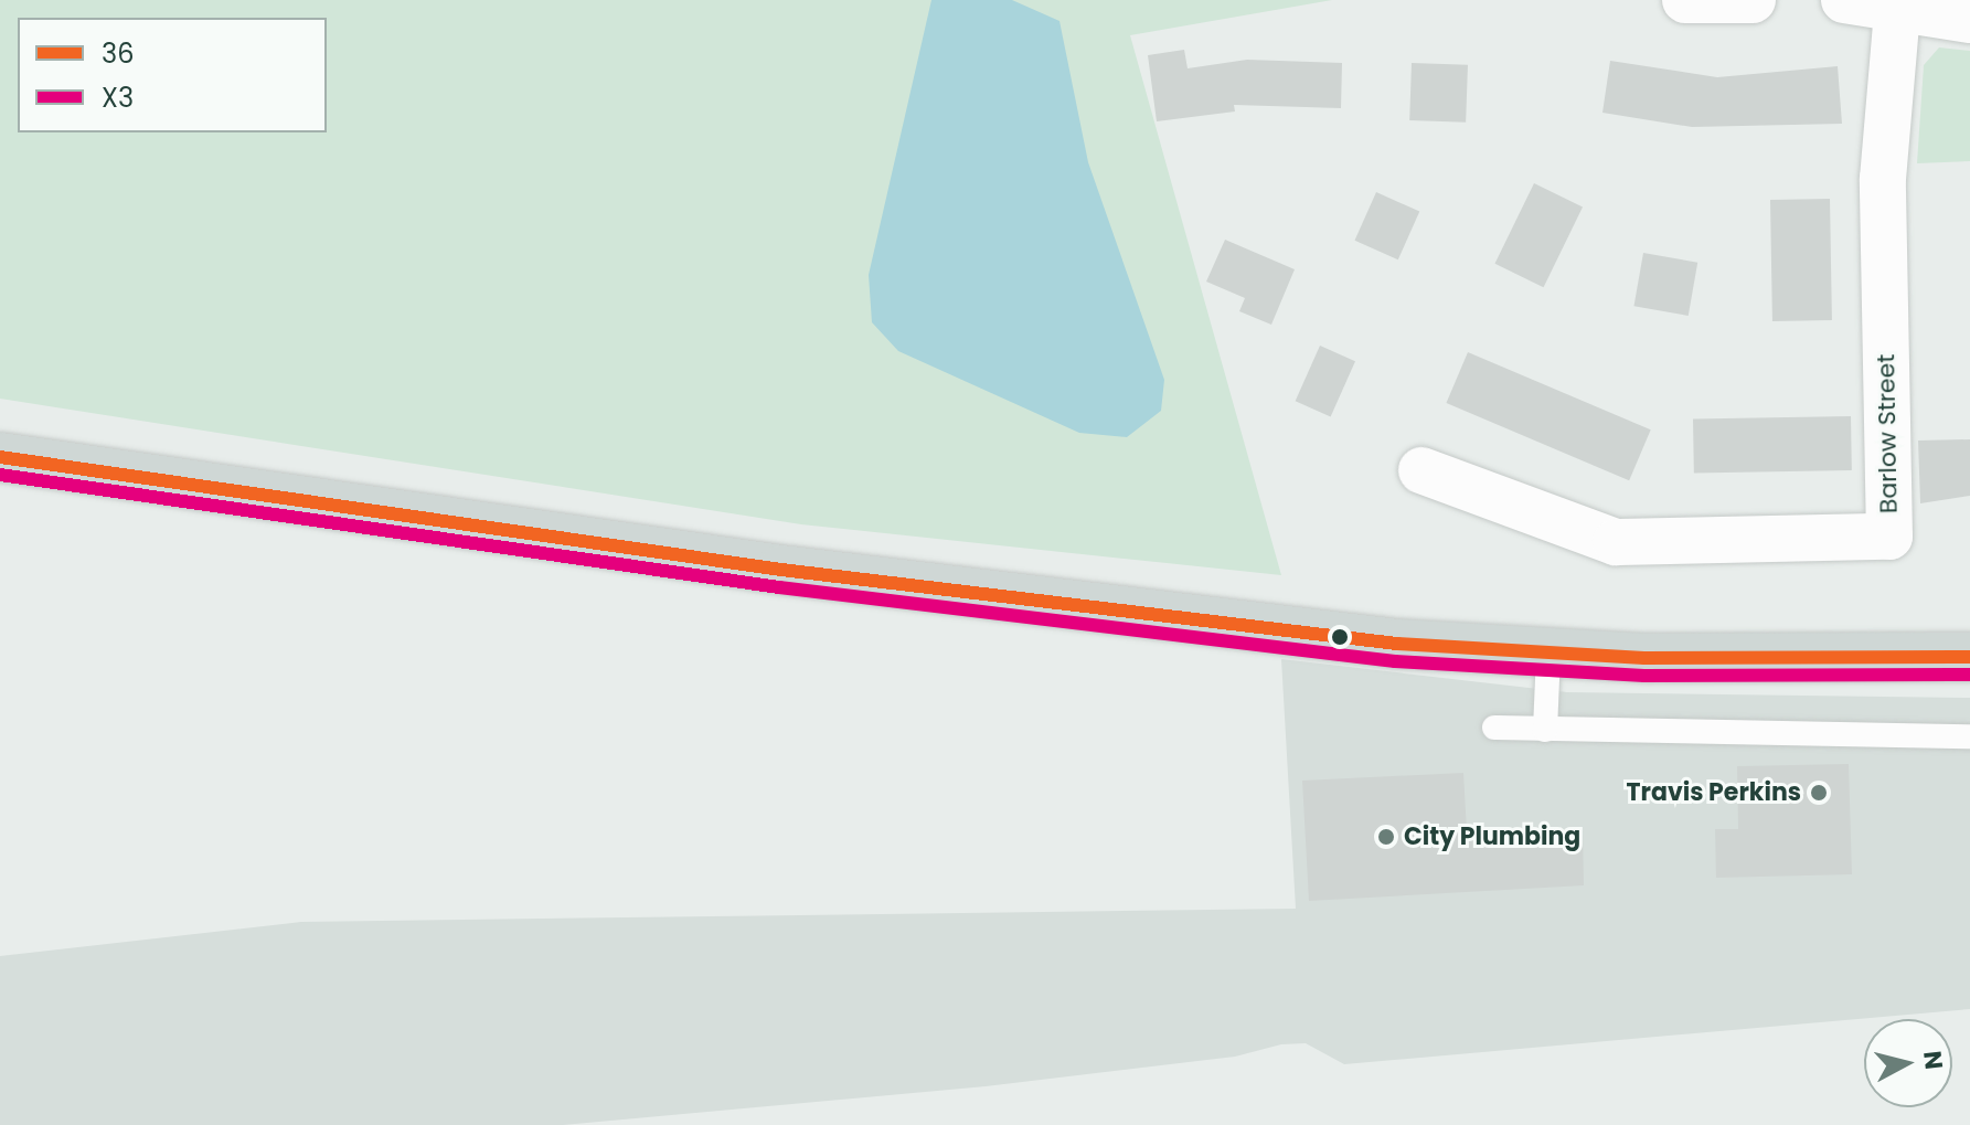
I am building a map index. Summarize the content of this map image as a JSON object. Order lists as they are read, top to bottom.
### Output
{
  "streets": {
    "street": ["Barlow Street"]
  },
  "places": ["Travis Perkins", "City Plumbing"],
  "lines": ["transit line 36", "transit line X3"],
  "legend": ["36", "X3"],
  "north": "right"
}
